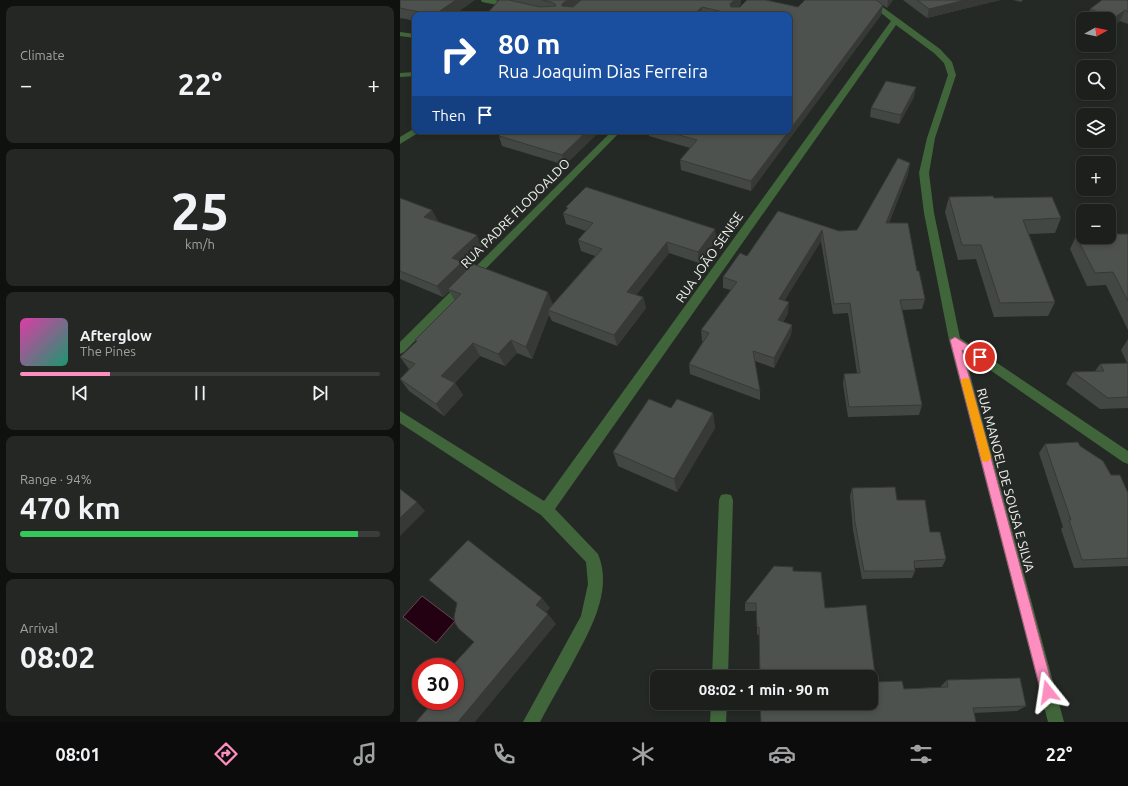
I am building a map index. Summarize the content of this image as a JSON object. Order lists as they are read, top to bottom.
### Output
{
  "streets": {
    "street": ["RUA PADRE FLODOALDO", "RUA JOÃO SENISE", "RUA MANOEL DE SOUSA E SILVA"]
  },
  "crossings": [
    ["RUA JOÃO SENISE", "RUA MANOEL DE SOUSA E SILVA"]
  ],
  "north": "right",
  "page": {
    "tile": [
      "Climate",
      ["25", "km/h"],
      ["Range · 94%", "470 km"],
      ["Arrival", "08:02"]
    ],
    "map_buttons": ["+", "−"],
    "turn": ["80 m", "Rua Joaquim Dias Ferreira"],
    "heat": ["−", "22°", "+"],
    "then": "Then",
    "song": ["Afterglow", "The Pines"],
    "limit": "30",
    "trip": "08:02 · 1 min · 90 m",
    "tabs": ["08:01", "22°"]
  }
}
